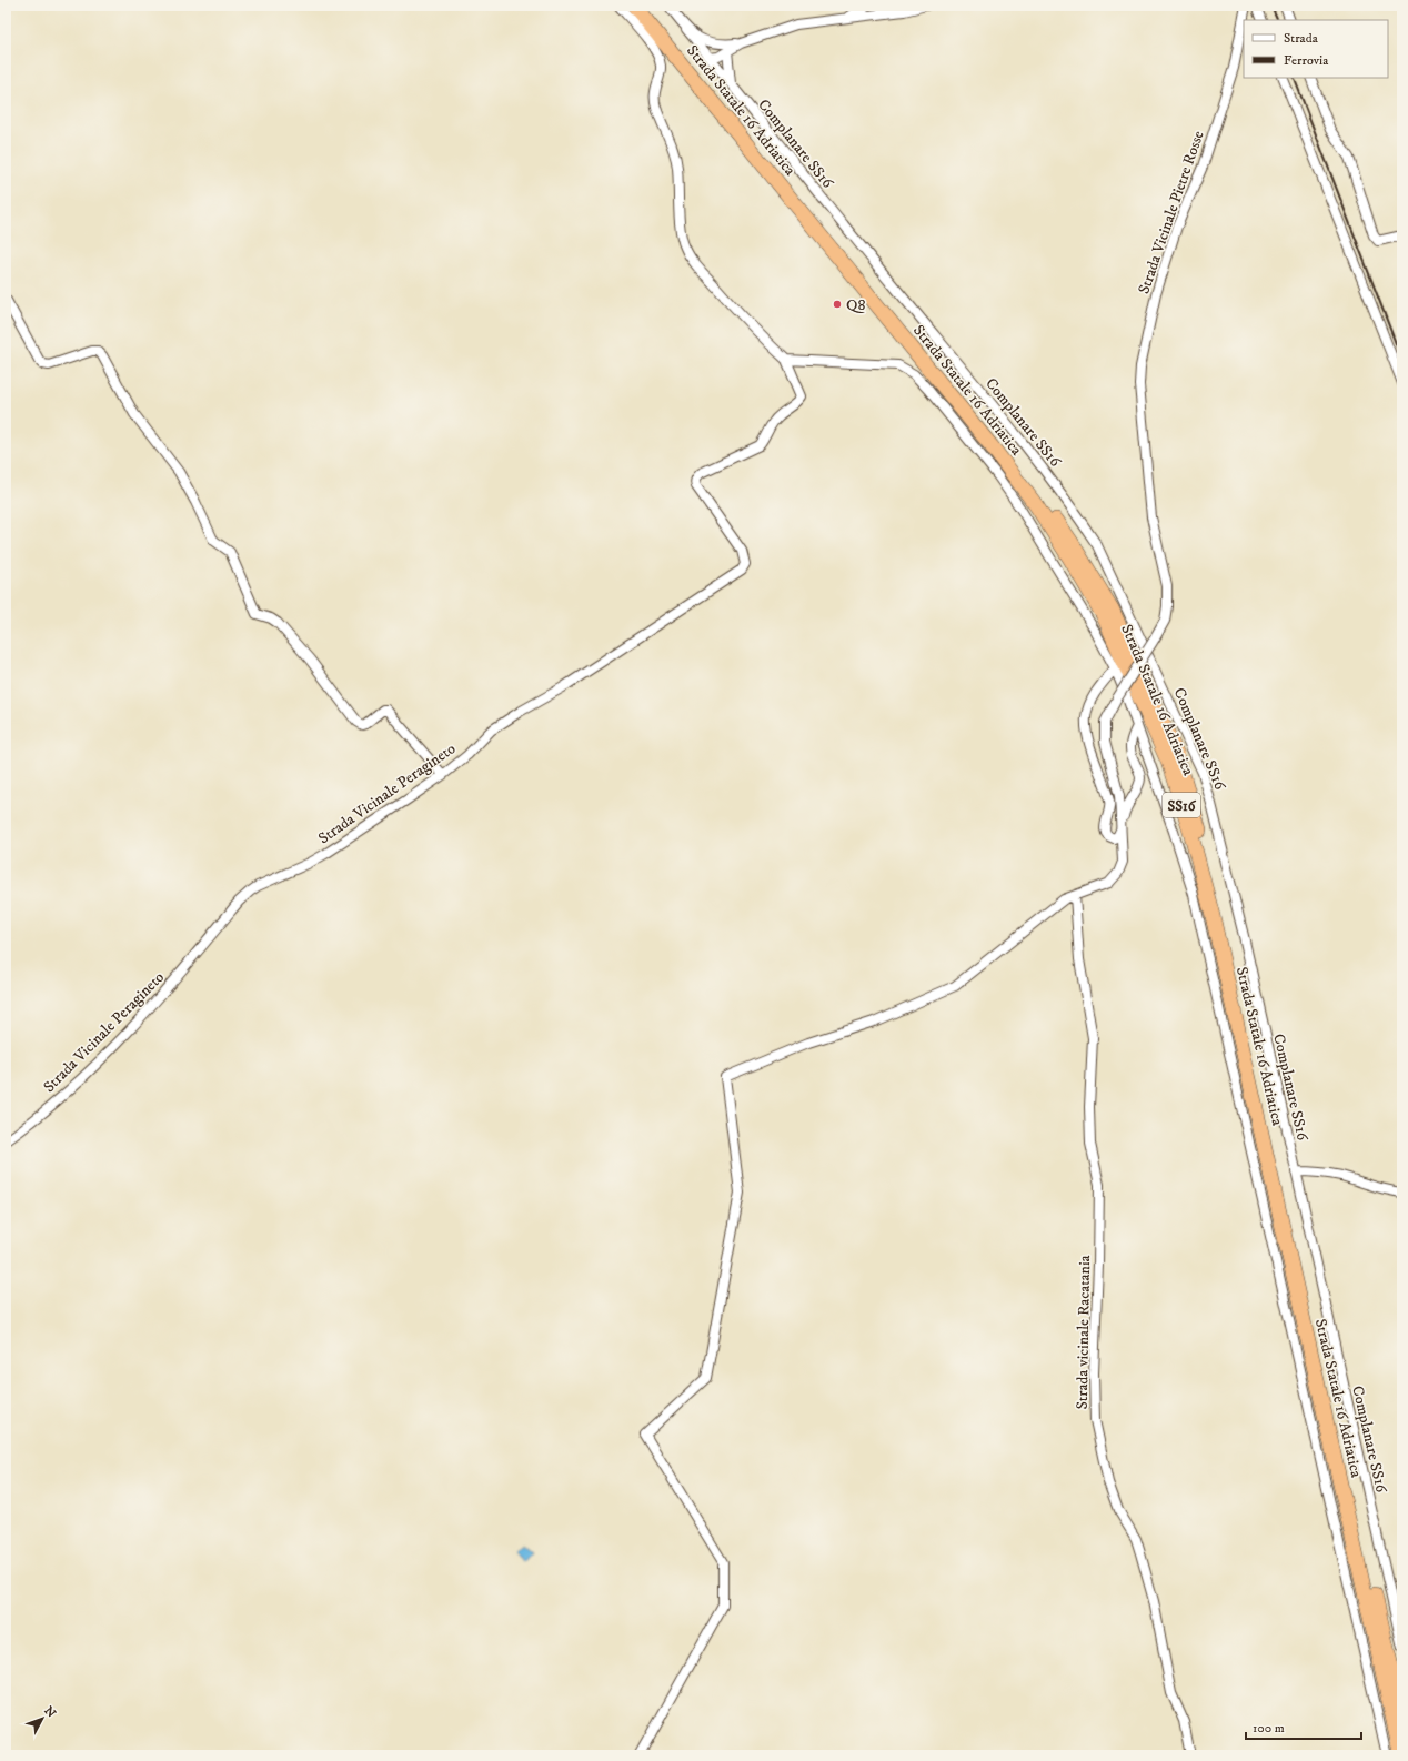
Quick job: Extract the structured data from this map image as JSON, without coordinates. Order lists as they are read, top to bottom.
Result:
{
  "streets": {
    "highway": ["Strada Statale 16 Adriatica", "SS16"],
    "street": [
      "Complanare SS16",
      "Strada Vicinale Pietre Rosse",
      "Strada Vicinale Peragineto",
      "Strada vicinale Racatania"
    ]
  },
  "crossings": [
    ["Strada Vicinale Pietre Rosse", "Strada vicinale Racatania"]
  ],
  "places": ["Q8"],
  "legend": ["Strada", "Ferrovia"],
  "scale_bar": "100 m",
  "north": "top right"
}
